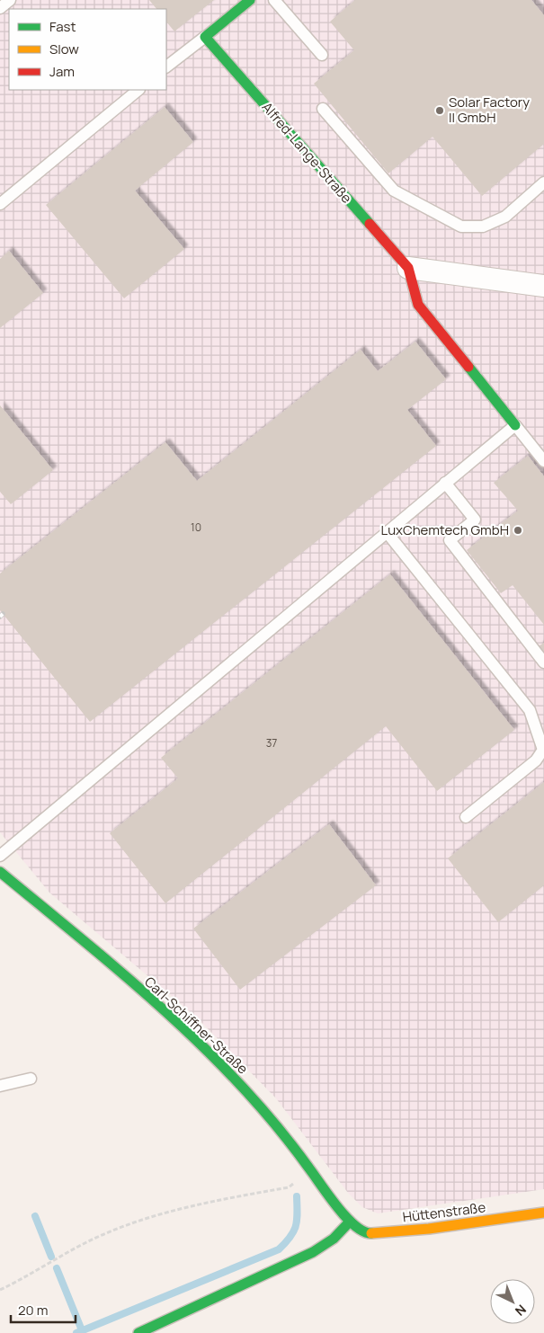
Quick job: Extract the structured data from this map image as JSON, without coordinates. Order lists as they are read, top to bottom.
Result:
{
  "streets": {
    "street": ["Alfred-Lange-Straße", "Carl-Schiffner-Straße", "Hüttenstraße"]
  },
  "crossings": [
    ["Carl-Schiffner-Straße", "Hüttenstraße"]
  ],
  "places": ["Solar Factory II GmbH", "LuxChemtech GmbH"],
  "house_numbers": ["10", "37"],
  "legend": ["Fast", "Slow", "Jam"],
  "scale_bar": "20 m",
  "north": "bottom right"
}
